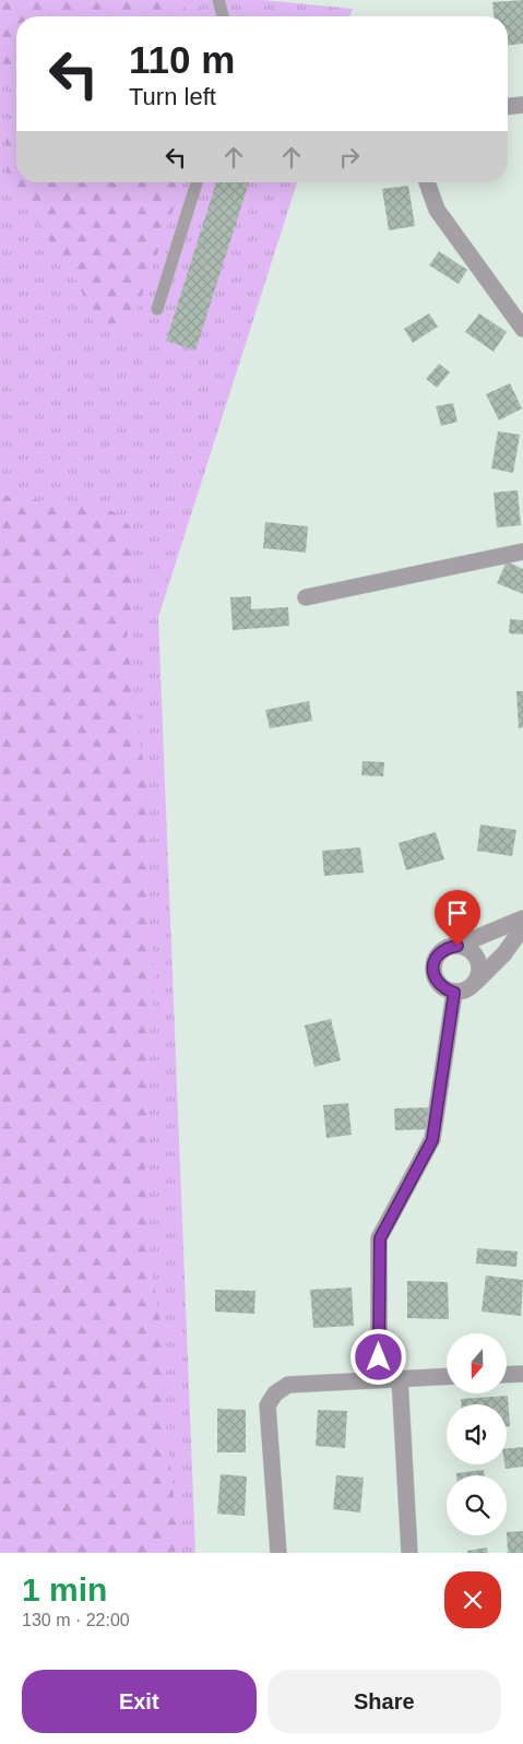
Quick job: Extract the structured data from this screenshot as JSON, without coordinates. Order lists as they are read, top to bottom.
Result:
{
  "north": "bottom",
  "page": {
    "turn": ["110 m", "Turn left"],
    "heading": ["1 min", "130 m · 22:00"],
    "buttons": ["Exit", "Share"]
  }
}
